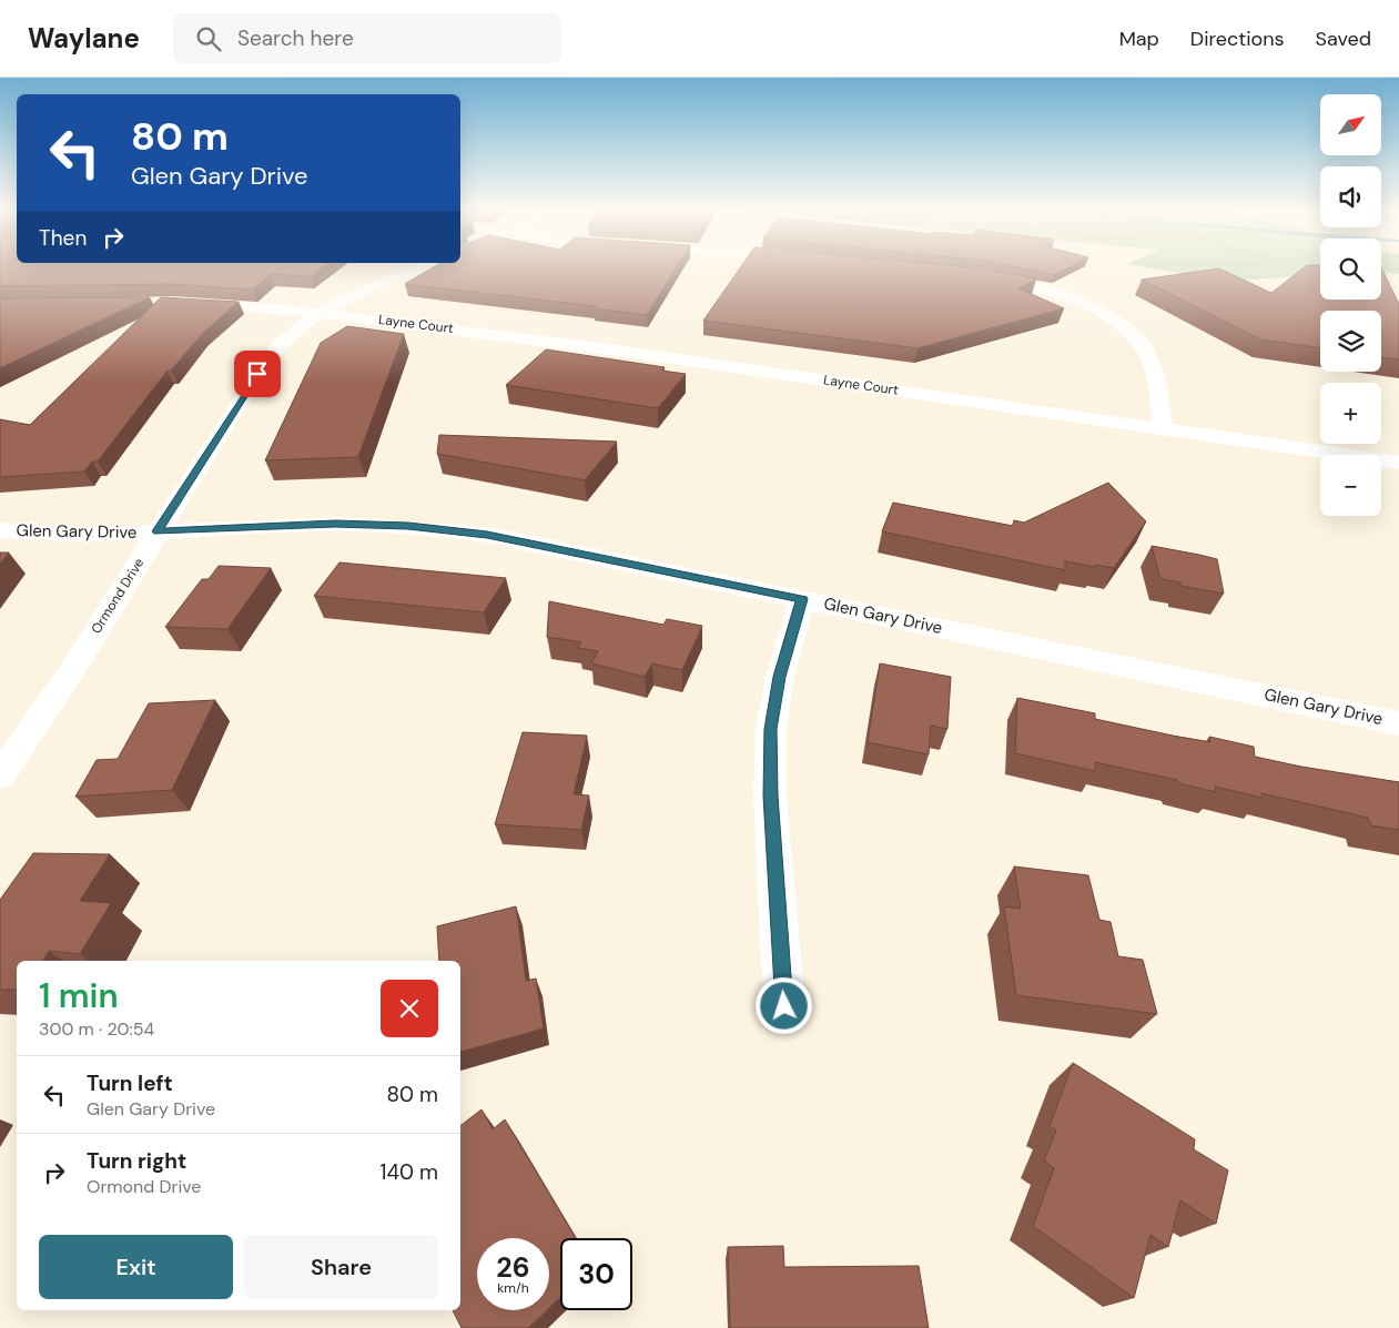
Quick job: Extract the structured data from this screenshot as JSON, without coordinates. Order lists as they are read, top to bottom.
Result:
{
  "streets": {
    "street": ["Layne Court", "Glen Gary Drive", "Ormond Drive"]
  },
  "crossings": [
    ["Layne Court", "Ormond Drive"],
    ["Glen Gary Drive", "Ormond Drive"]
  ],
  "north": "top right",
  "page": {
    "header": "Waylane",
    "search": "Search here",
    "nav": ["Map", "Directions", "Saved"],
    "map_buttons": ["+", "−"],
    "turn": ["80 m", "Glen Gary Drive"],
    "then": "Then",
    "heading": ["1 min", "300 m · 20:54"],
    "list": [
      {
        "name": "Turn left",
        "note": "Glen Gary Drive",
        "value": "80 m"
      },
      {
        "name": "Turn right",
        "note": "Ormond Drive",
        "value": "140 m"
      }
    ],
    "buttons": ["Exit", "Share"],
    "speed": "26 km/h",
    "limit": "30"
  }
}
